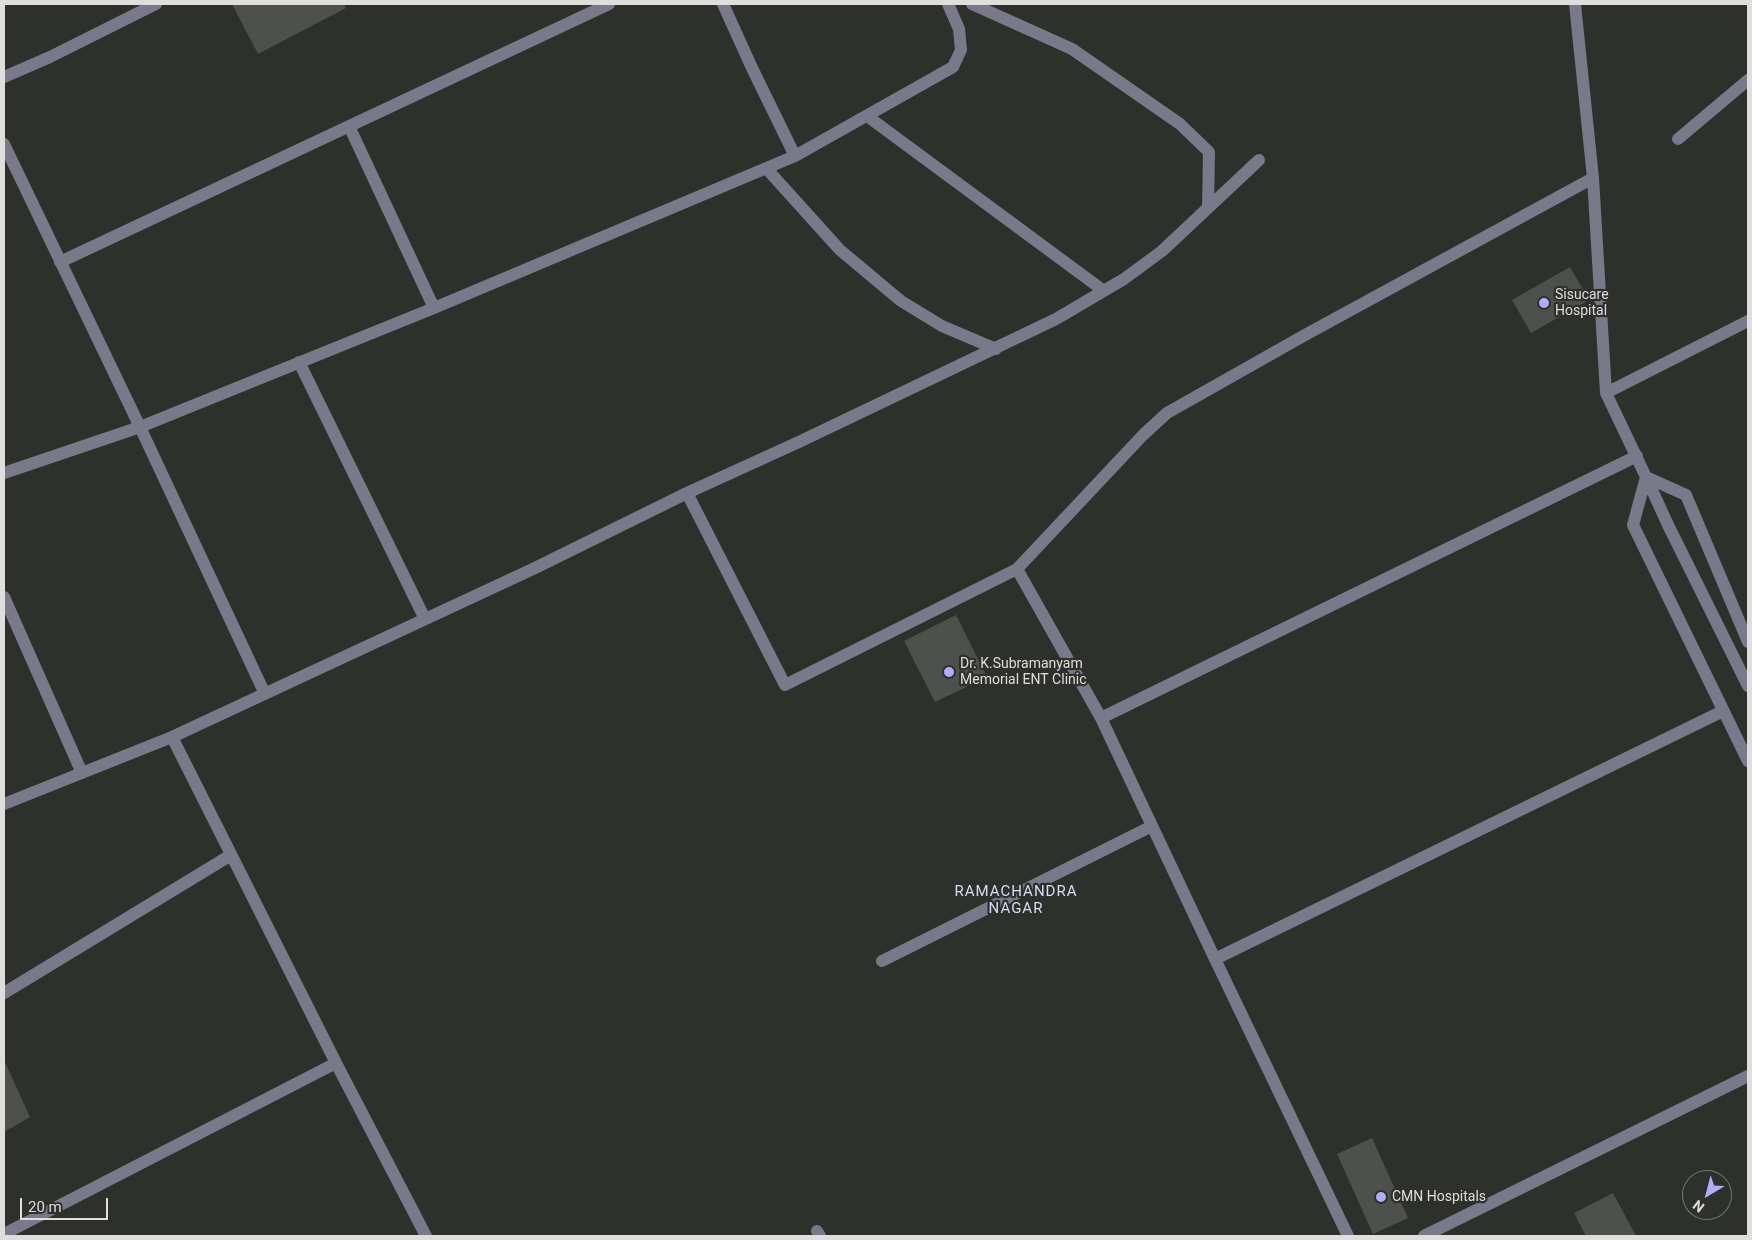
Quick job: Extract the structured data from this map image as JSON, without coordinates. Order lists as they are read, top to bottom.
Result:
{
  "districts": ["RAMACHANDRA NAGAR"],
  "places": ["Sisucare Hospital", "Dr. K.Subramanyam Memorial ENT Clinic", "CMN Hospitals"],
  "scale_bar": "20 m",
  "north": "bottom left"
}
